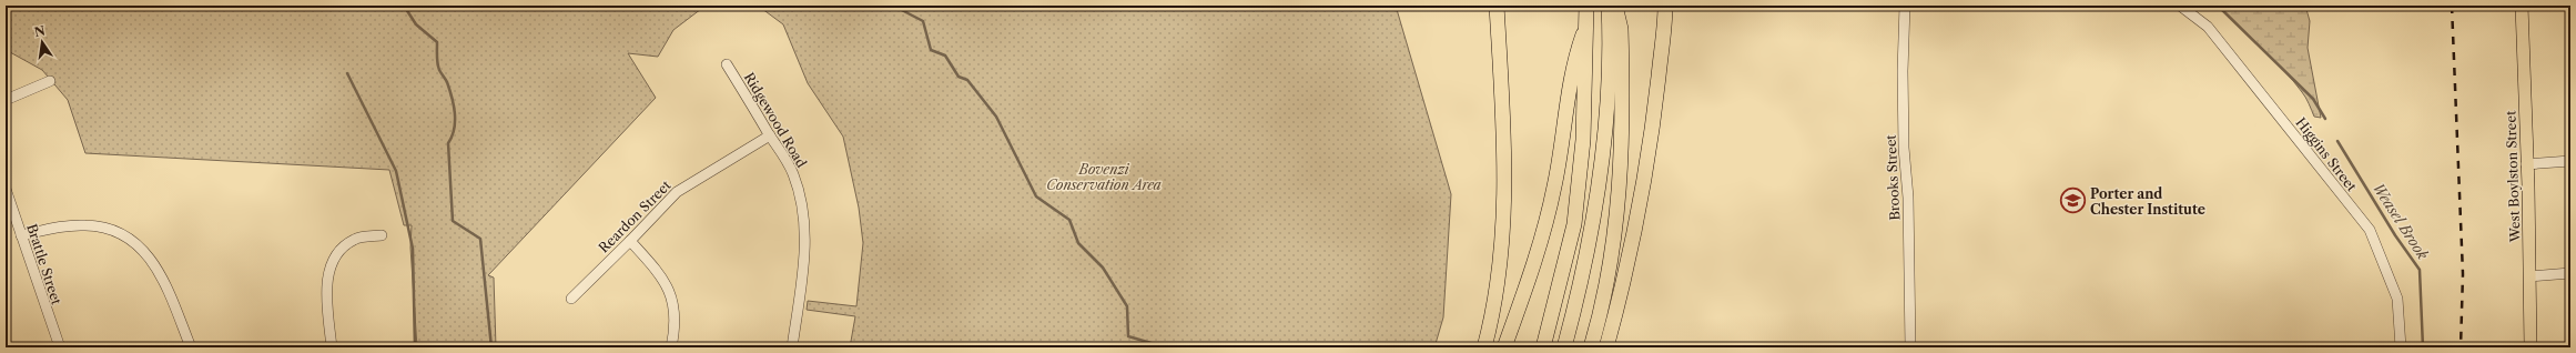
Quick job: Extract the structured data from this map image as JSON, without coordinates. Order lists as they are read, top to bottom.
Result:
{
  "streets": {
    "main road": ["West Boylston Street"],
    "street": [
      "Ridgewood Road",
      "Higgins Street",
      "Brooks Street",
      "Reardon Street",
      "Brattle Street"
    ]
  },
  "crossings": [
    ["Ridgewood Road", "Reardon Street"]
  ],
  "water": ["Weasel Brook"],
  "parks": ["Bovenzi Conservation Area"],
  "places": {
    "school or university": ["Porter and Chester Institute"]
  },
  "north": "top"
}
